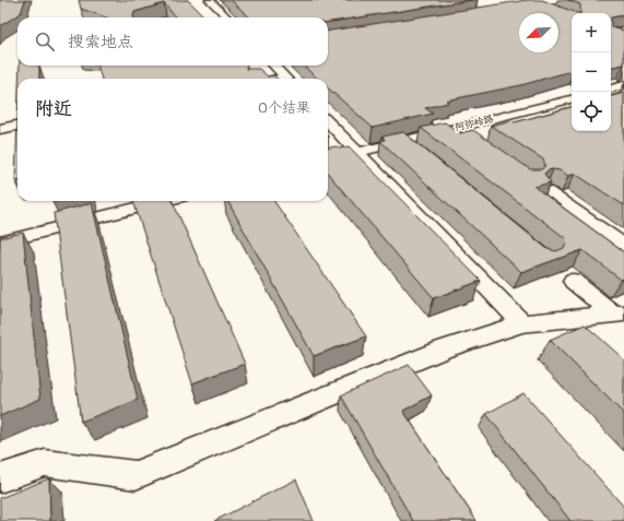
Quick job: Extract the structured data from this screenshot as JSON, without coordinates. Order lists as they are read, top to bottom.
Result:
{
  "streets": {
    "street": ["阿弥岭路"]
  },
  "north": "bottom left",
  "page": {
    "map_buttons": ["+", "−"],
    "search": "搜索地点",
    "heading": ["附近", "0个结果"]
  }
}
